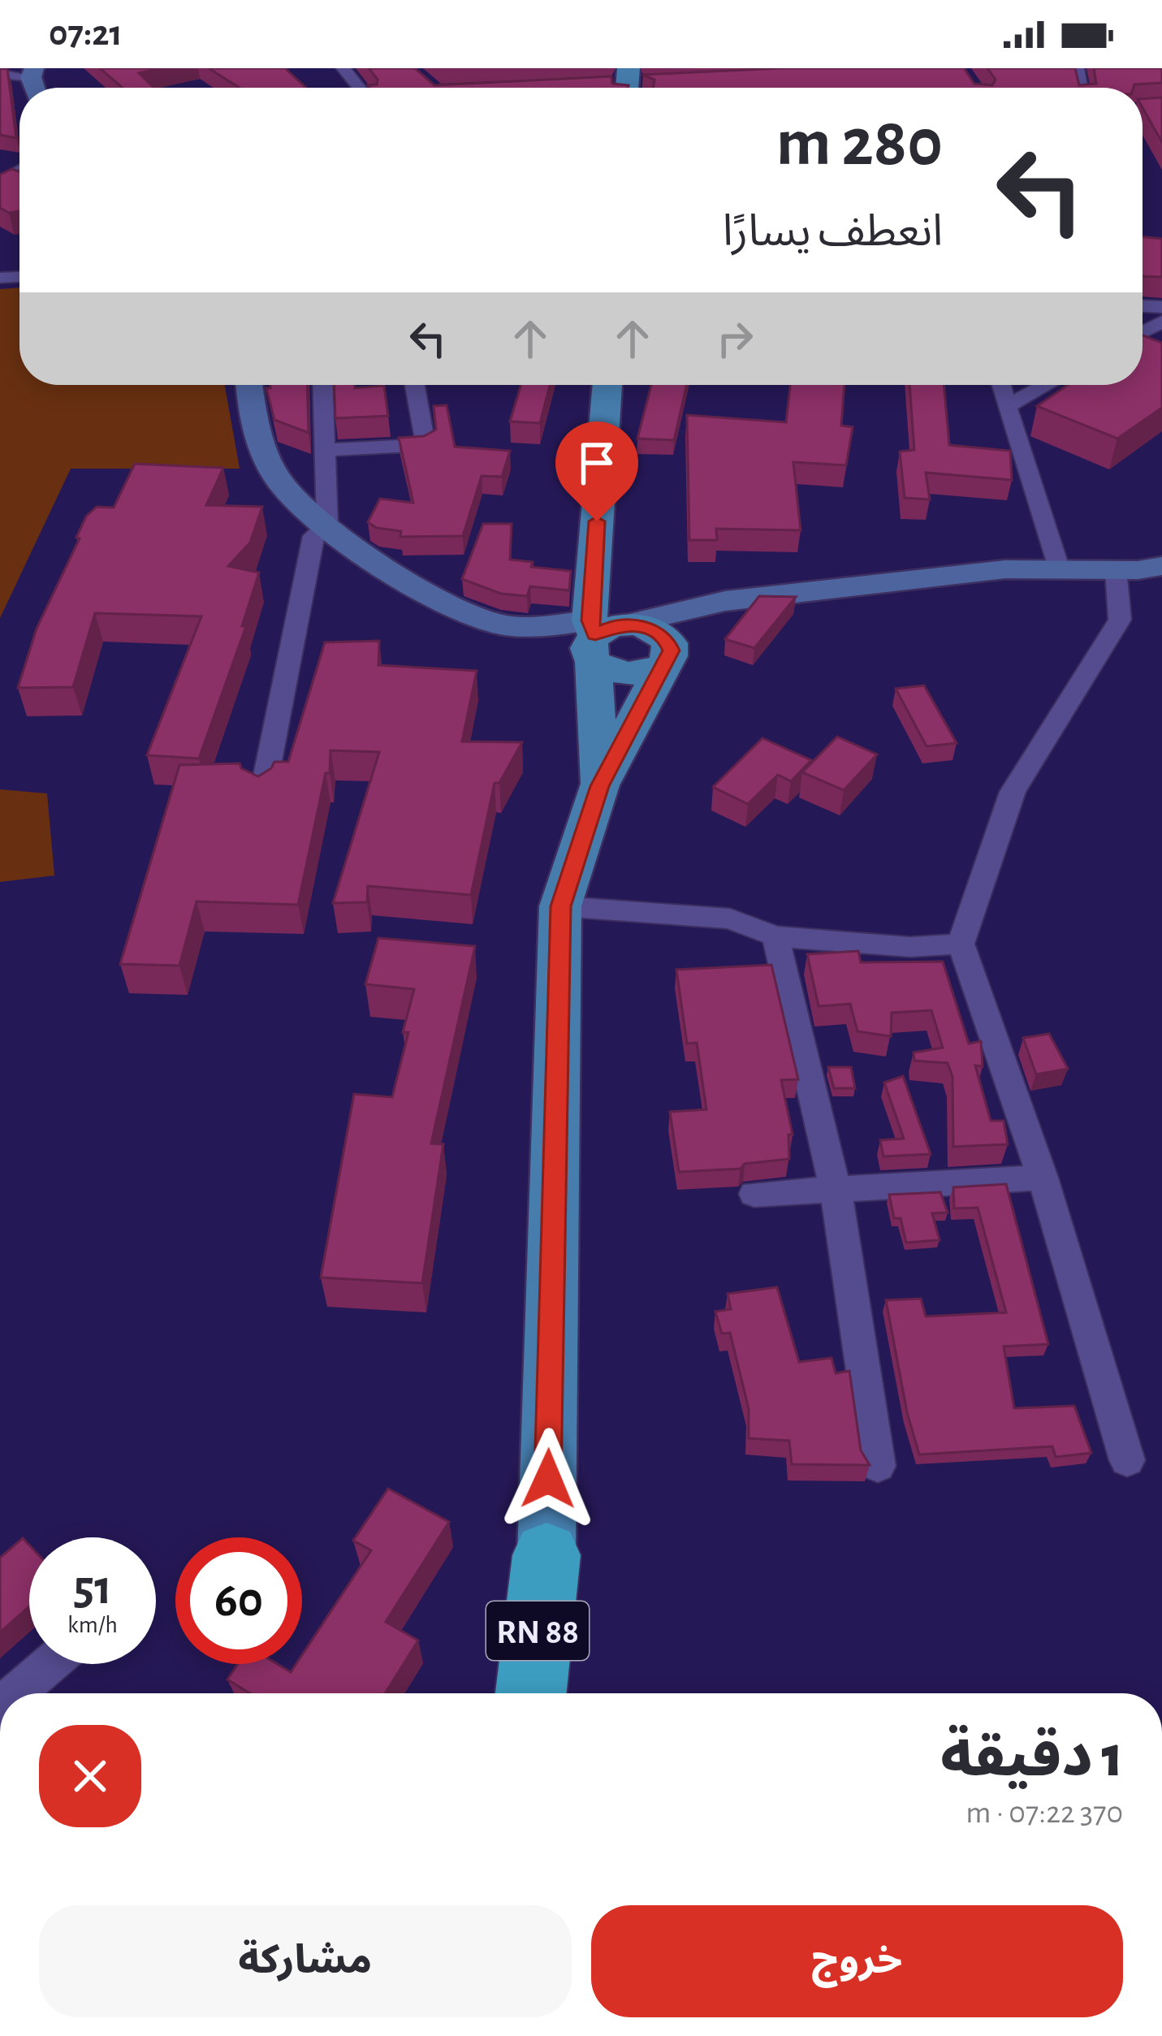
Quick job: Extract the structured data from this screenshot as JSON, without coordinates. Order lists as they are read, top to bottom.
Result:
{
  "streets": {
    "highway": ["RN 88"]
  },
  "page": {
    "status": "07:21",
    "turn": ["280 m", "انعطف يسارًا"],
    "speed": "51 km/h",
    "limit": "60",
    "heading": ["1 دقيقة", "370 m · 07:22"],
    "buttons": ["خروج", "مشاركة"]
  }
}
